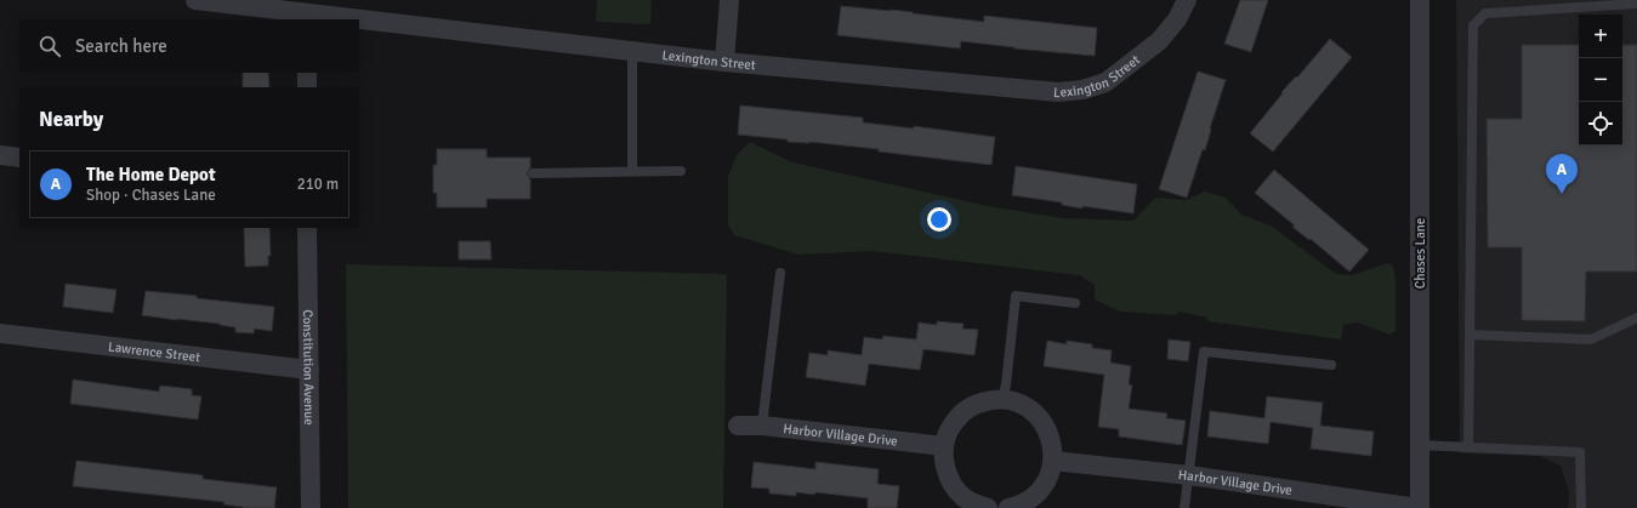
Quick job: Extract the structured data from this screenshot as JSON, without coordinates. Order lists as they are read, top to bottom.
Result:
{
  "streets": {
    "street": [
      "Lexington Street",
      "Chases Lane",
      "Lawrence Street",
      "Constitution Avenue",
      "Harbor Village Drive"
    ]
  },
  "crossings": [
    ["Chases Lane", "Harbor Village Drive"],
    ["Lawrence Street", "Constitution Avenue"]
  ],
  "page": {
    "map_buttons": ["+", "−"],
    "search": "Search here",
    "heading": "Nearby",
    "list": [
      {
        "mark": "A",
        "name": "The Home Depot",
        "note": "Shop · Chases Lane",
        "value": "210 m"
      }
    ],
    "pins": "A"
  }
}
